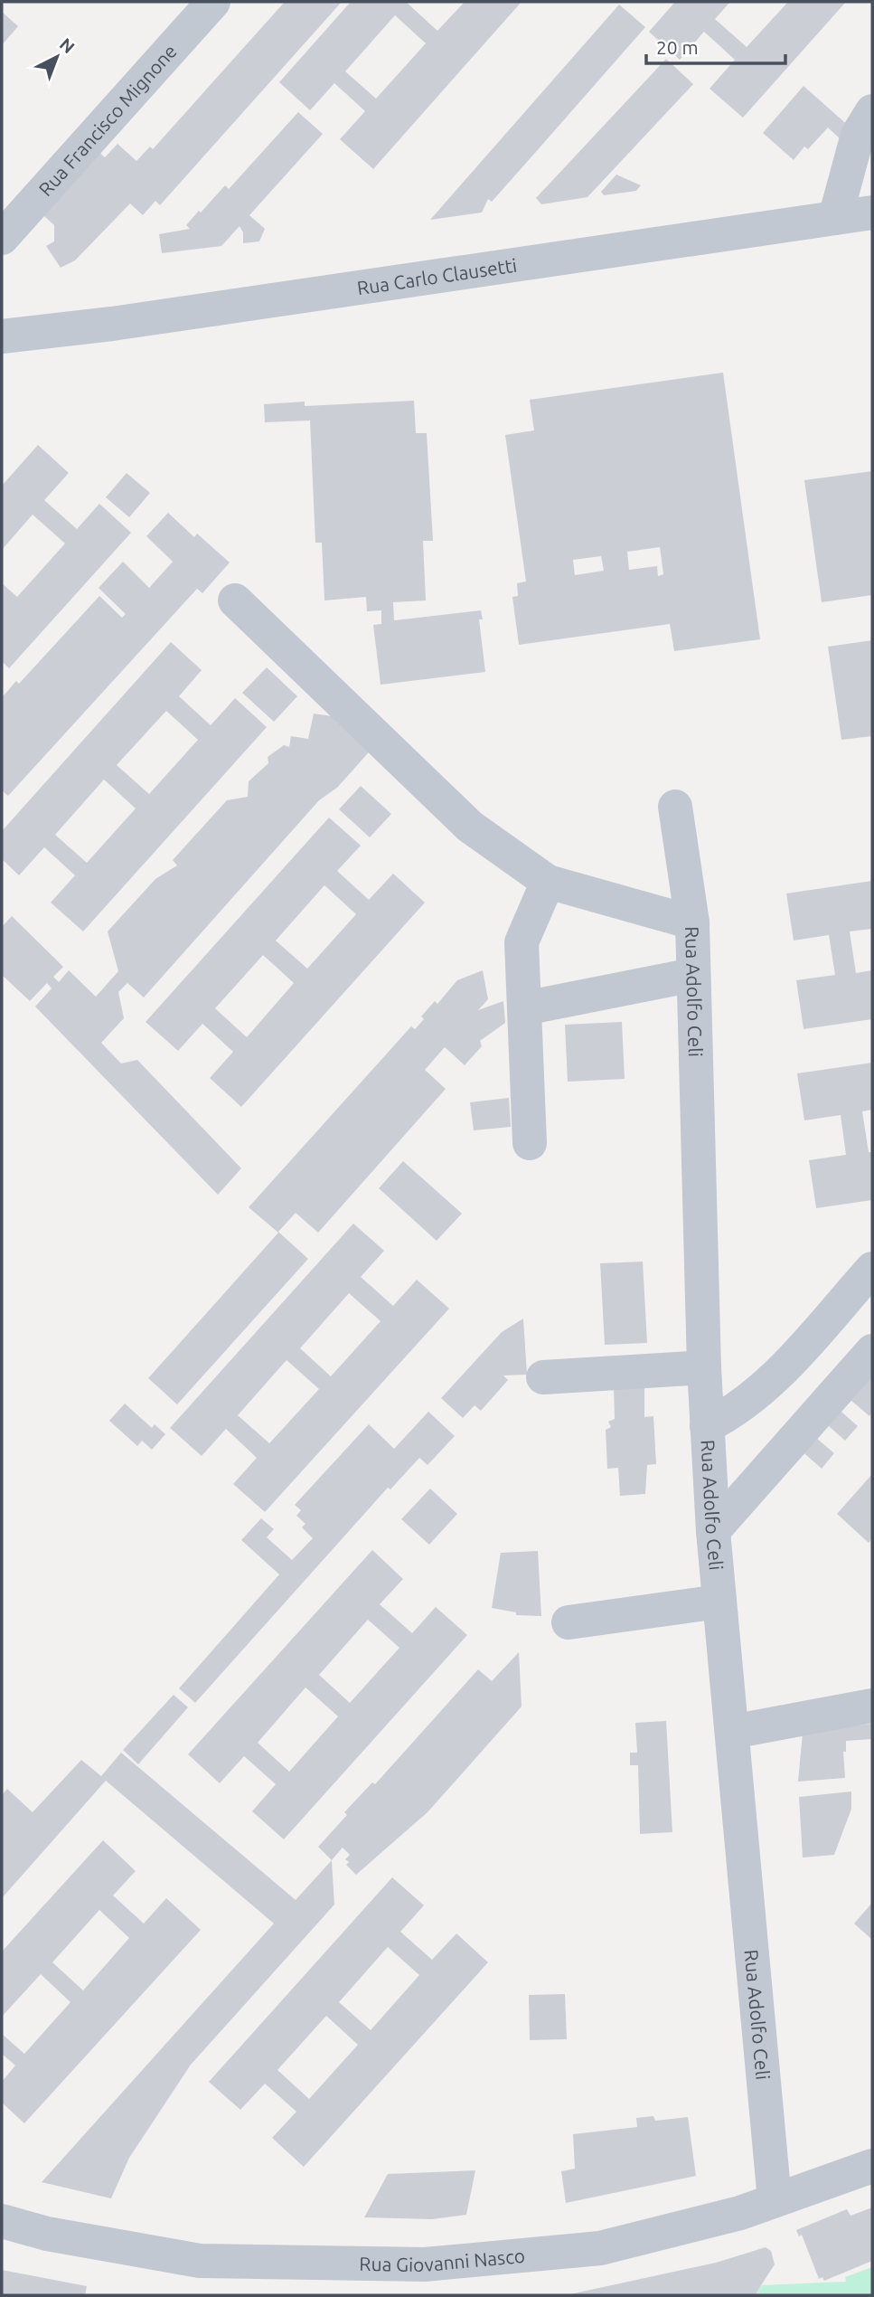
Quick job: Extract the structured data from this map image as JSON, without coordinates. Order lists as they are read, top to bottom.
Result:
{
  "streets": {
    "street": [
      "Rua Francisco Mignone",
      "Rua Carlo Clausetti",
      "Rua Adolfo Celi",
      "Rua Giovanni Nasco"
    ]
  },
  "crossings": [
    ["Rua Adolfo Celi", "Rua Giovanni Nasco"]
  ],
  "scale_bar": "20 m",
  "north": "top right"
}
